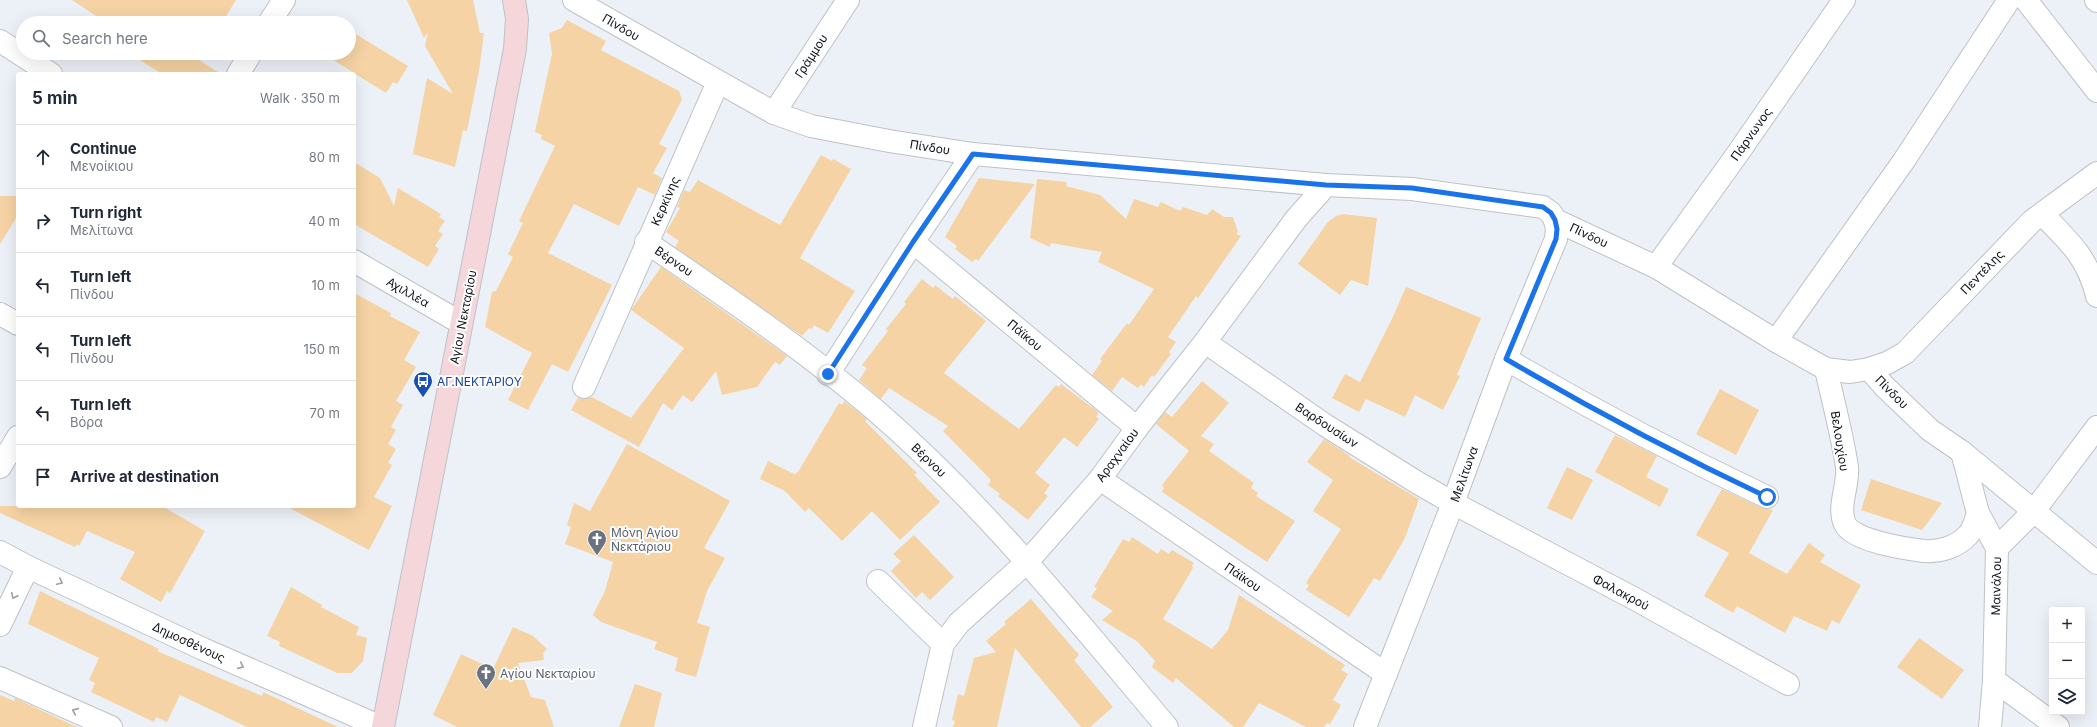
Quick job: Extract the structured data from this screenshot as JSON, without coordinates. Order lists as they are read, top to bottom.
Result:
{
  "streets": {
    "street": [
      "Πίνδου",
      "Γράμμου",
      "Πάρνωνος",
      "Κερκίνης",
      "Βέρνου",
      "Πεντέλης",
      "Αχιλλέα",
      "Αγίου Νεκταρίου",
      "Πάϊκου",
      "Βαρδουσίων",
      "Βελουχίου",
      "Αραχναίου",
      "Μελίτωνα",
      "Μαινάλου",
      "Φαλακρού",
      "Δημοσθένους"
    ]
  },
  "crossings": [
    ["Πίνδου", "Γράμμου"],
    ["Πίνδου", "Πάρνωνος"],
    ["Πίνδου", "Κερκίνης"],
    ["Πίνδου", "Πεντέλης"],
    ["Πίνδου", "Βελουχίου"],
    ["Πίνδου", "Αραχναίου"],
    ["Πίνδου", "Μελίτωνα"],
    ["Πίνδου", "Μαινάλου"],
    ["Κερκίνης", "Βέρνου"],
    ["Βέρνου", "Αραχναίου"],
    ["Αχιλλέα", "Αγίου Νεκταρίου"],
    ["Αγίου Νεκταρίου", "Δημοσθένους"],
    ["Πάϊκου", "Αραχναίου"],
    ["Πάϊκου", "Μελίτωνα"],
    ["Βαρδουσίων", "Αραχναίου"],
    ["Βαρδουσίων", "Μελίτωνα"],
    ["Βαρδουσίων", "Φαλακρού"],
    ["Βελουχίου", "Μαινάλου"],
    ["Μελίτωνα", "Φαλακρού"]
  ],
  "places": {
    "bus stop": ["ΑΓ.ΝΕΚΤΑΡΙΟΥ"],
    "church": ["Μόνη Αγίου Νεκτάριου", "Αγίου Νεκταρίου"]
  },
  "page": {
    "search": "Search here",
    "heading": ["5 min", "Walk · 350 m"],
    "list": [
      ["Continue", "Μενοίκιου", "80 m"],
      ["Turn right", "Μελίτωνα", "40 m"],
      ["Turn left", "Πίνδου", "10 m"],
      ["Turn left", "Πίνδου", "150 m"],
      ["Turn left", "Βόρα", "70 m"],
      "Arrive at destination"
    ],
    "map_buttons": ["+", "−"]
  }
}
